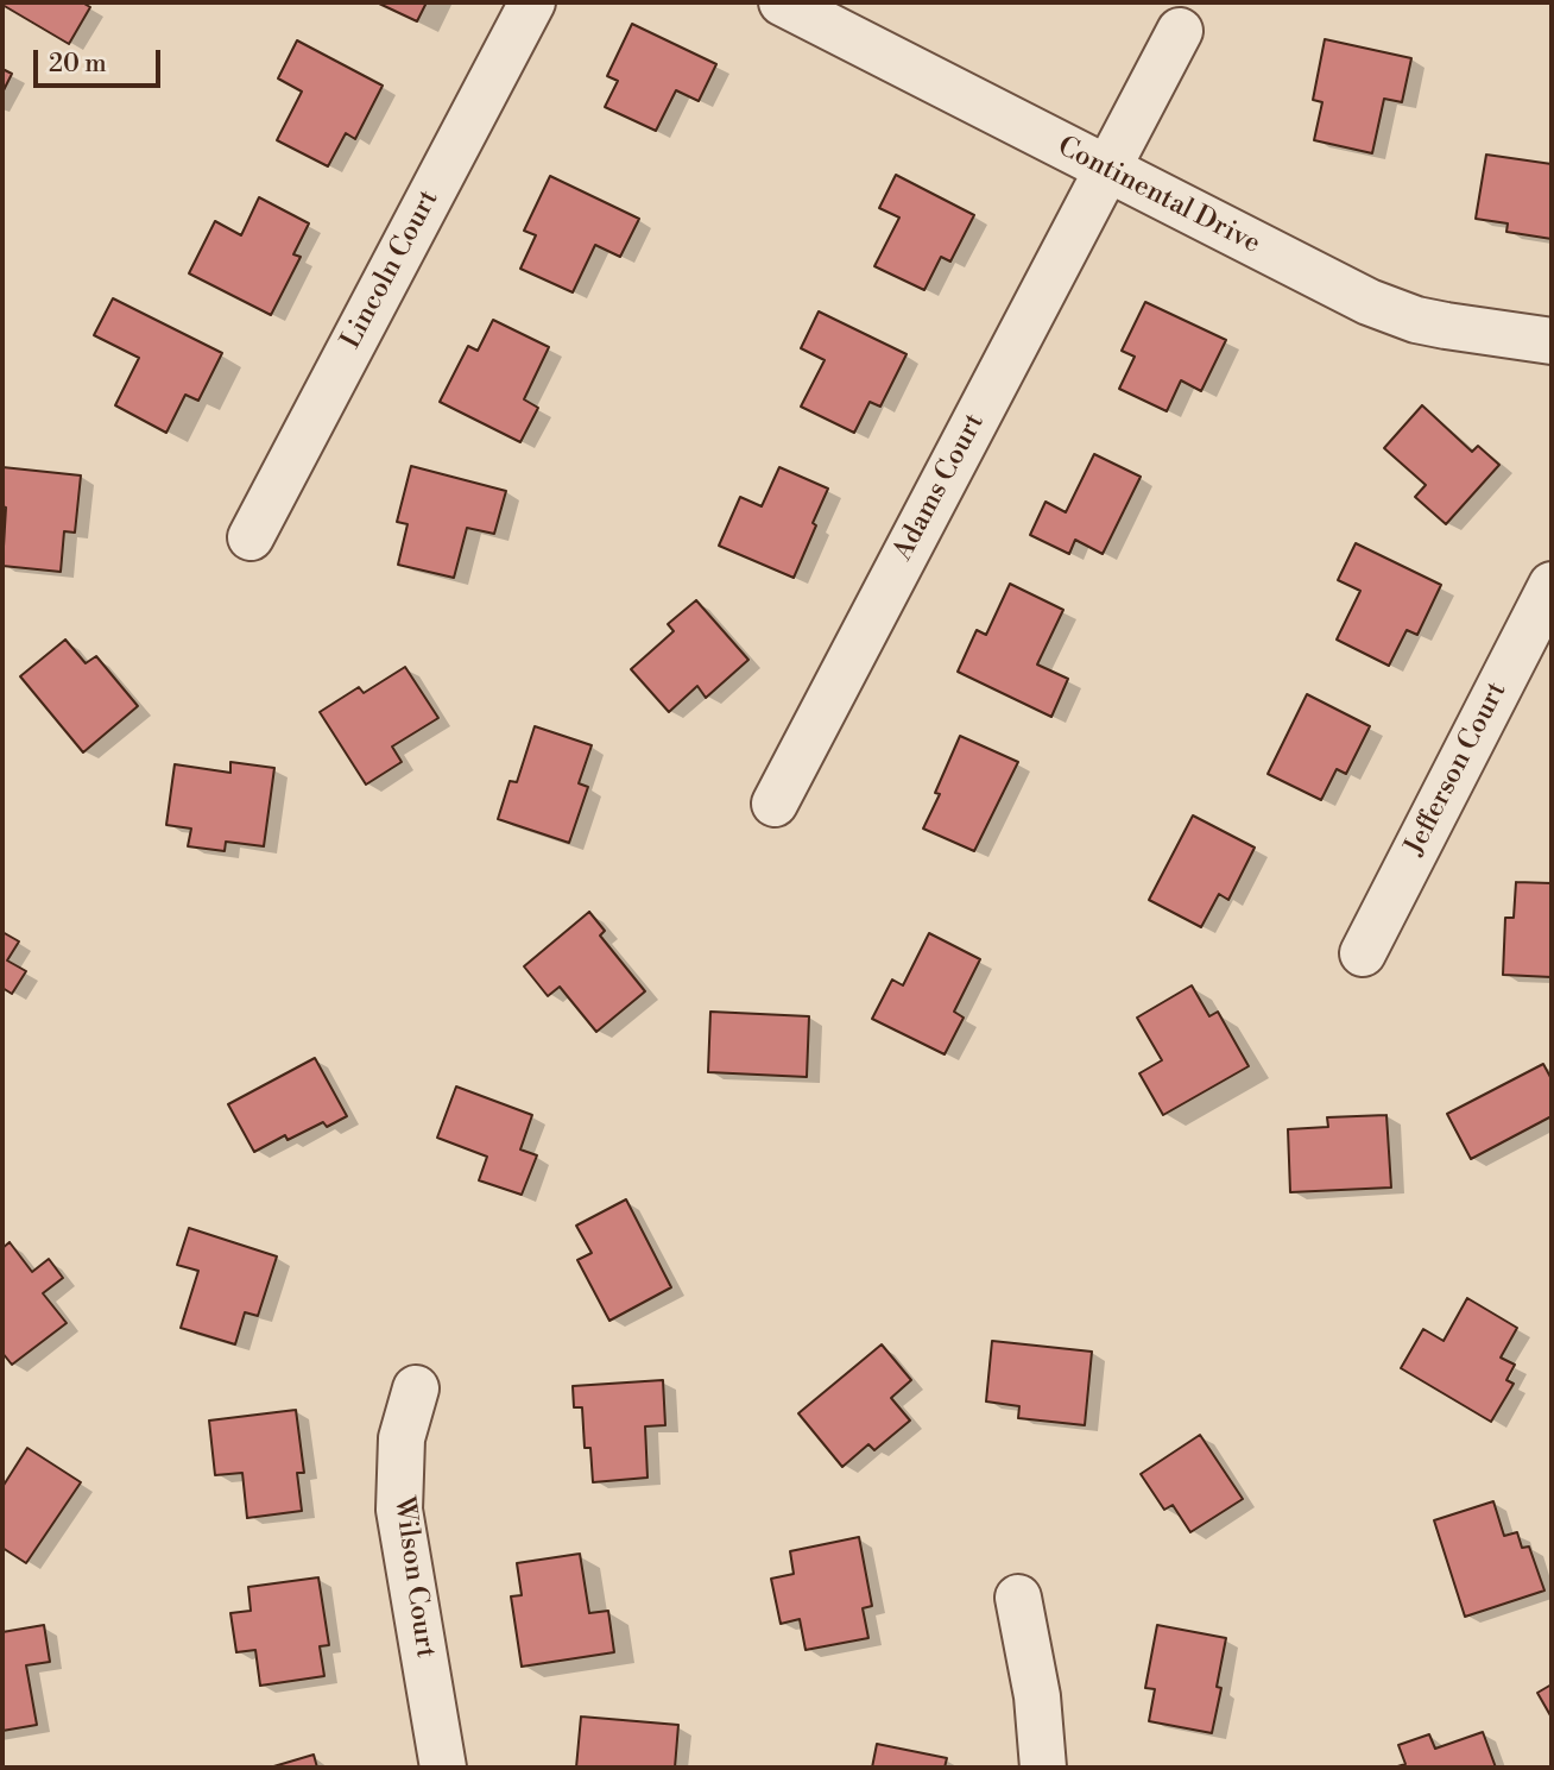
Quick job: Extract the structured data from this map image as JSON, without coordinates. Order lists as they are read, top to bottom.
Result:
{
  "streets": {
    "street": [
      "Continental Drive",
      "Lincoln Court",
      "Adams Court",
      "Jefferson Court",
      "Wilson Court"
    ]
  },
  "crossings": [
    ["Continental Drive", "Adams Court"]
  ],
  "scale_bar": "20 m"
}
